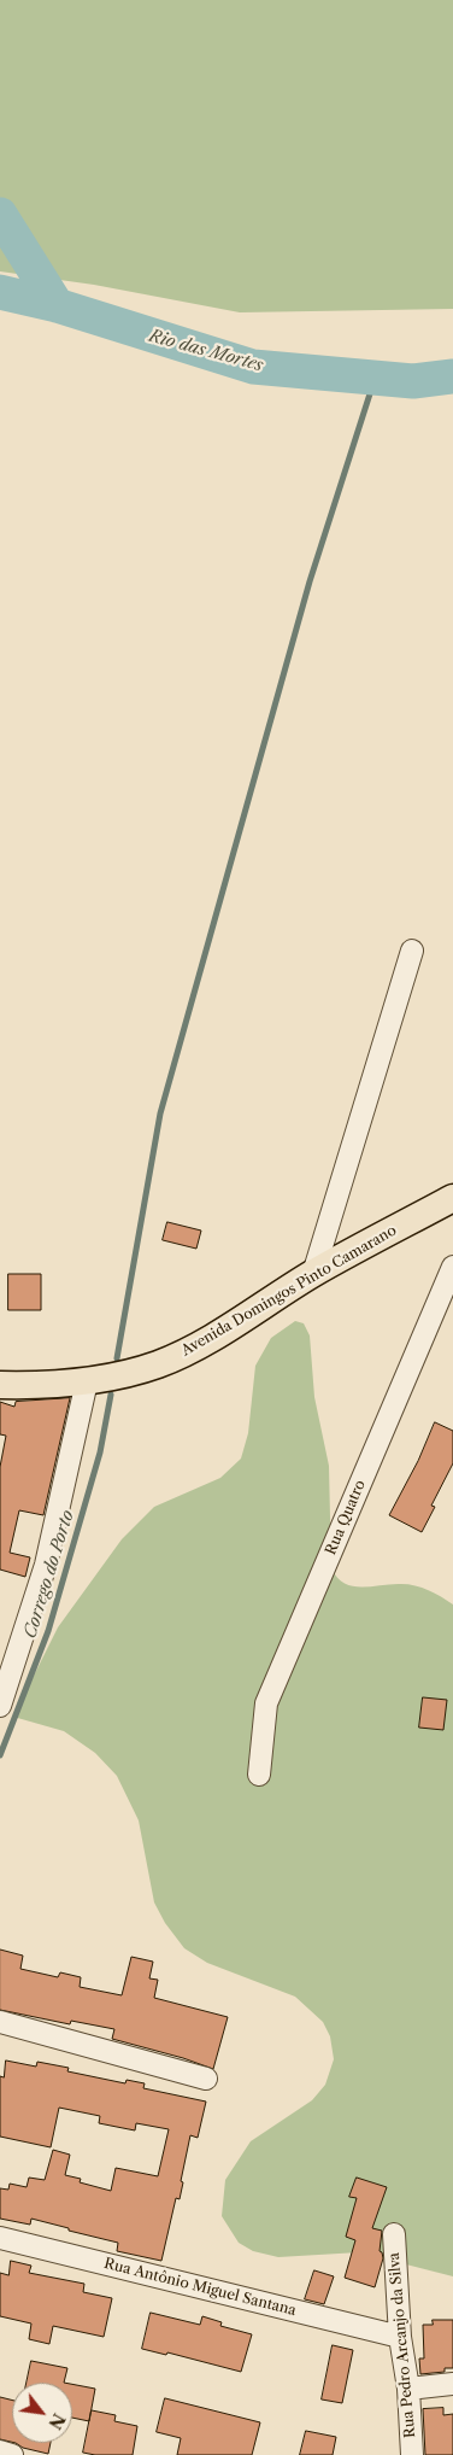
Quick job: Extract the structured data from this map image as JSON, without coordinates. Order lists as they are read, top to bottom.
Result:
{
  "streets": {
    "main road": ["Avenida Domingos Pinto Camarano"],
    "street": ["Rua Quatro", "Rua Antônio Miguel Santana", "Rua Pedro Arcanjo da Silva"]
  },
  "crossings": [
    ["Rua Antônio Miguel Santana", "Rua Pedro Arcanjo da Silva"]
  ],
  "water": ["Rio das Mortes", "Corrego do Porto"],
  "north": "bottom right"
}
